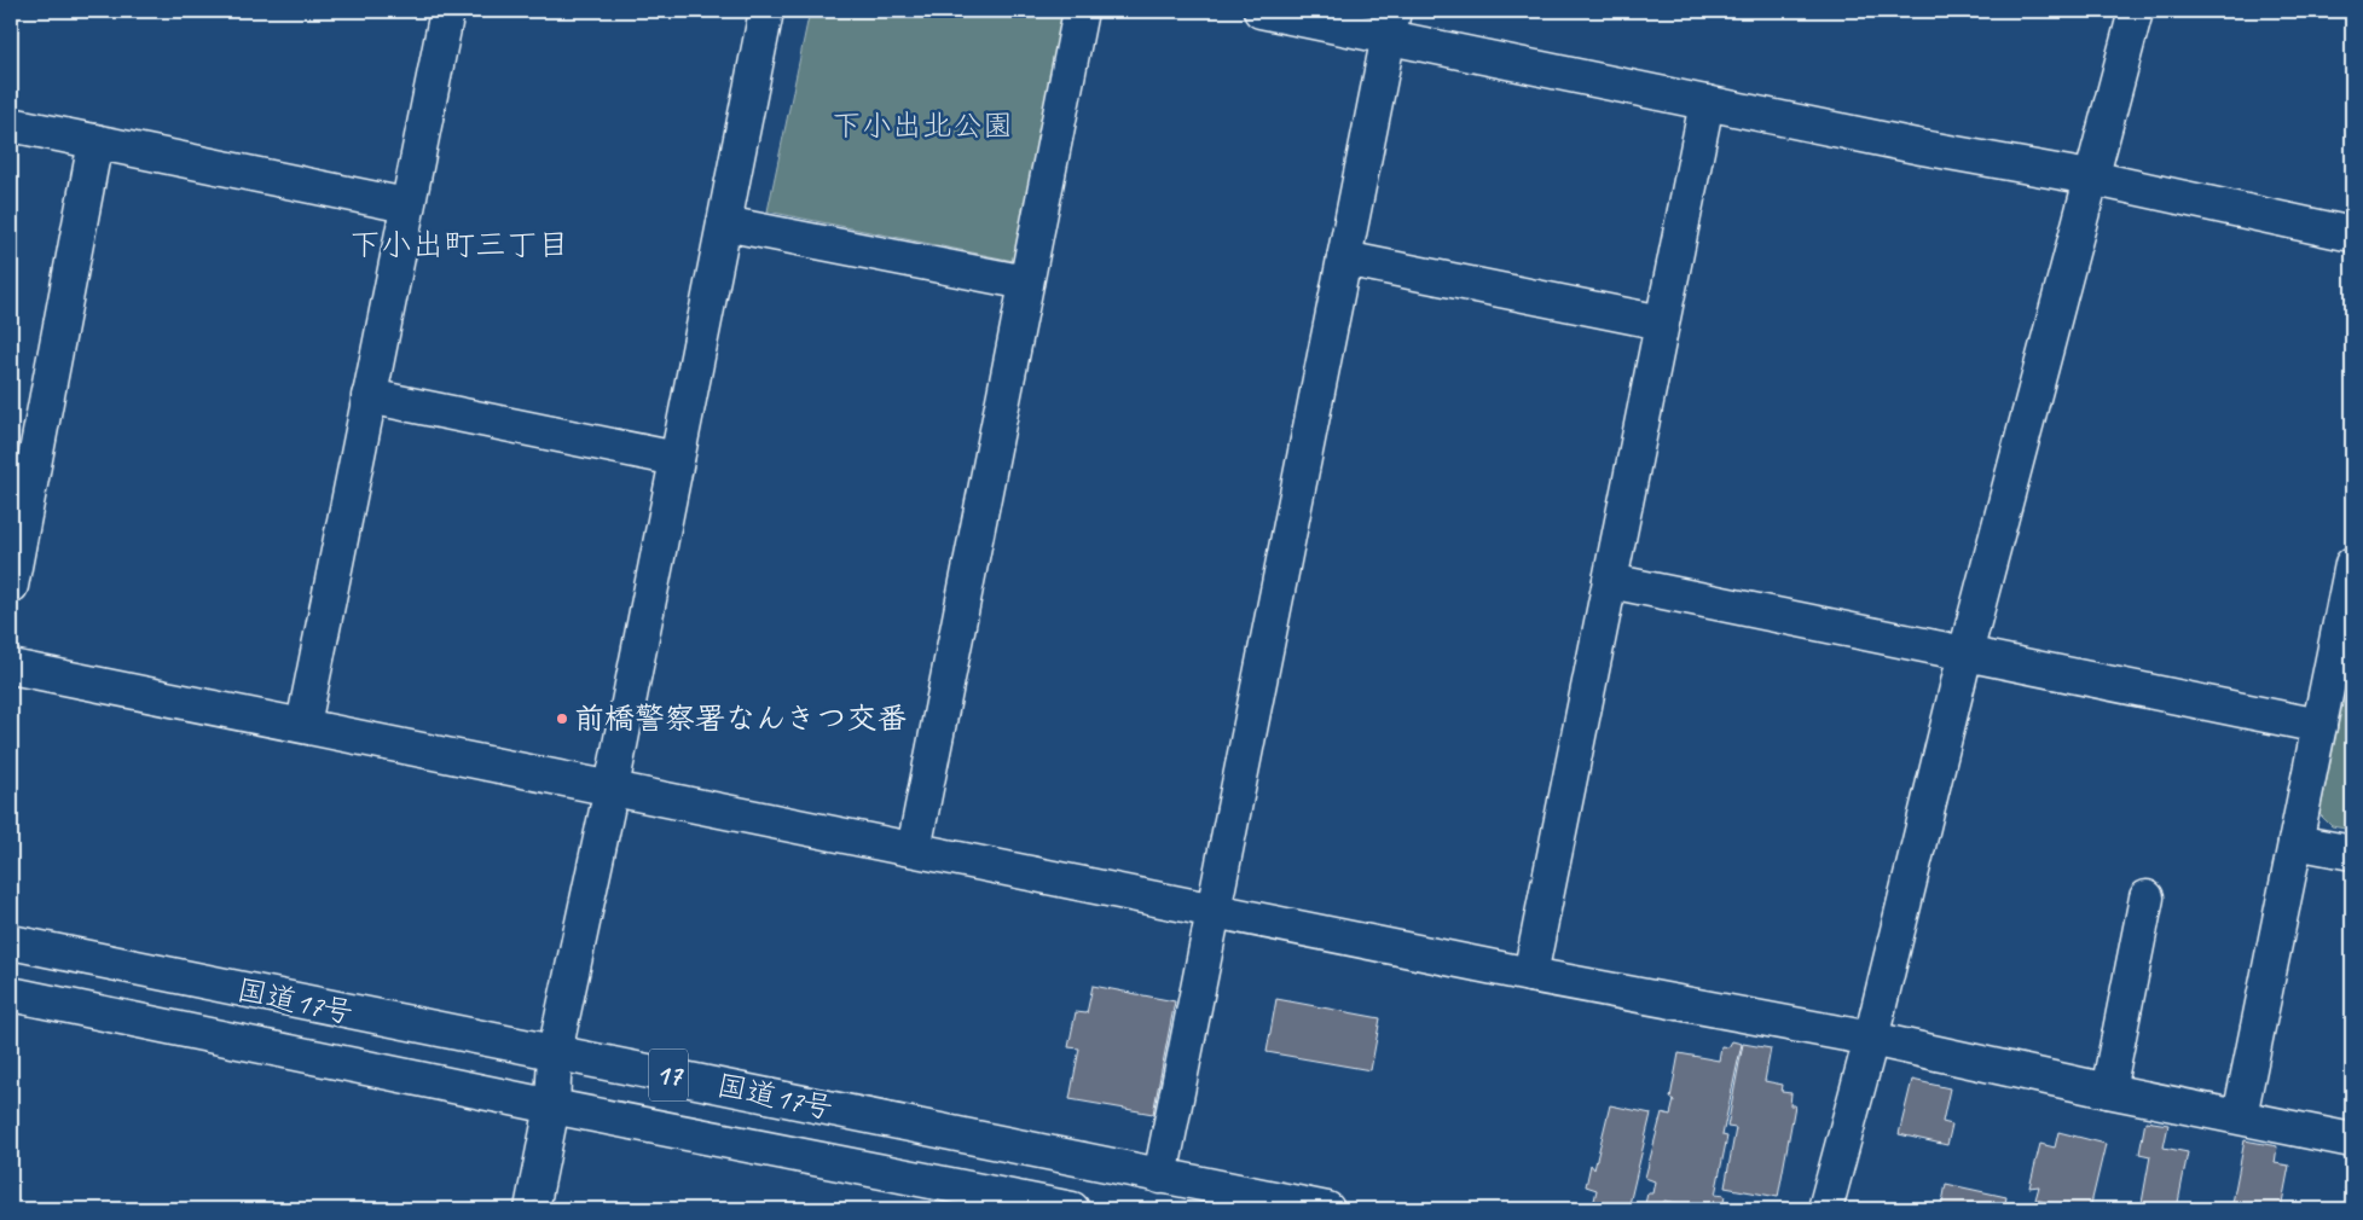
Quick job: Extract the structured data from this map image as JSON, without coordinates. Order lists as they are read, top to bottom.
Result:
{
  "streets": {
    "main road": ["国道17号", "17"]
  },
  "districts": ["下小出町三丁目"],
  "parks": ["下小出北公園"],
  "places": ["前橋警察署なんきつ交番"]
}
